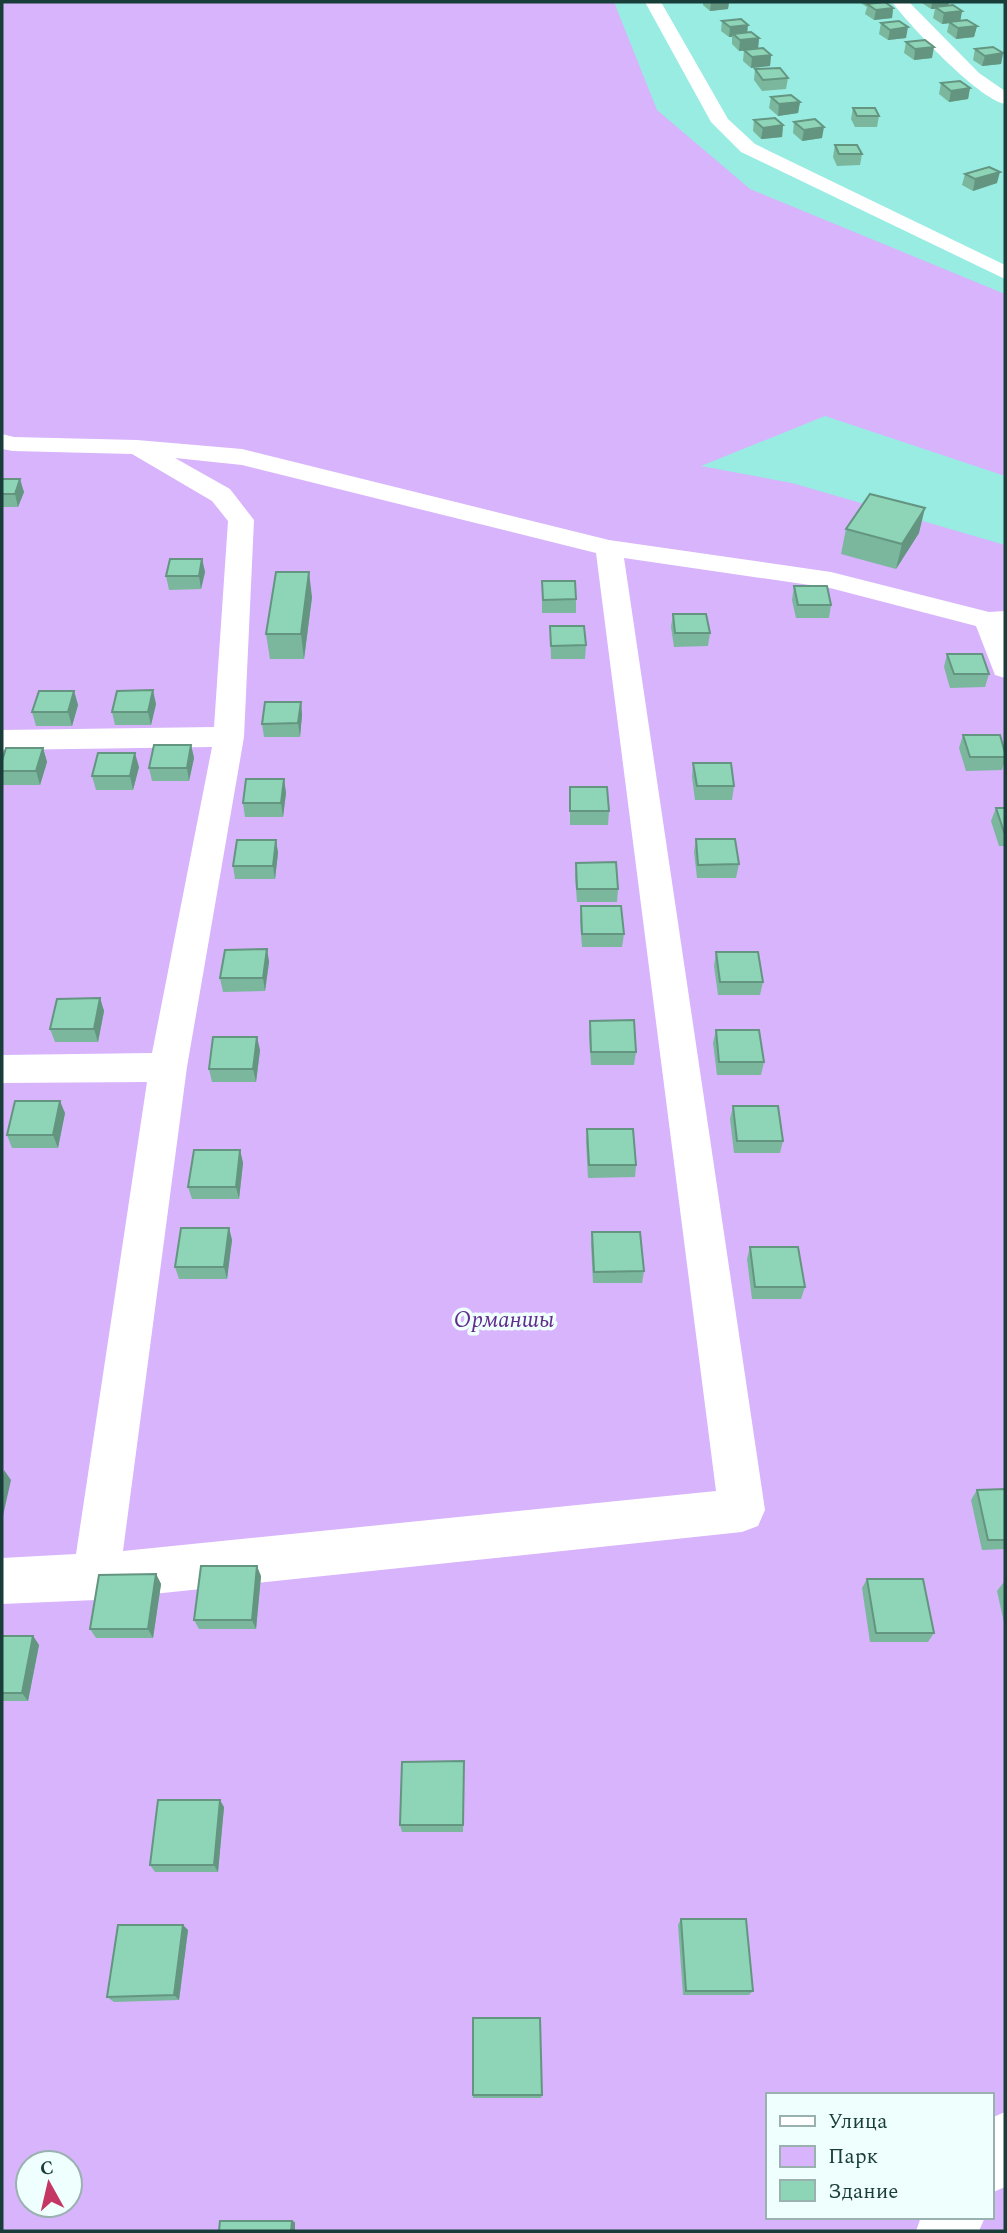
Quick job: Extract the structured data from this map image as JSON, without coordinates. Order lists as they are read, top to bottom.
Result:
{
  "parks": ["Орманшы"],
  "legend": ["Улица", "Парк", "Здание"],
  "north": "top"
}
